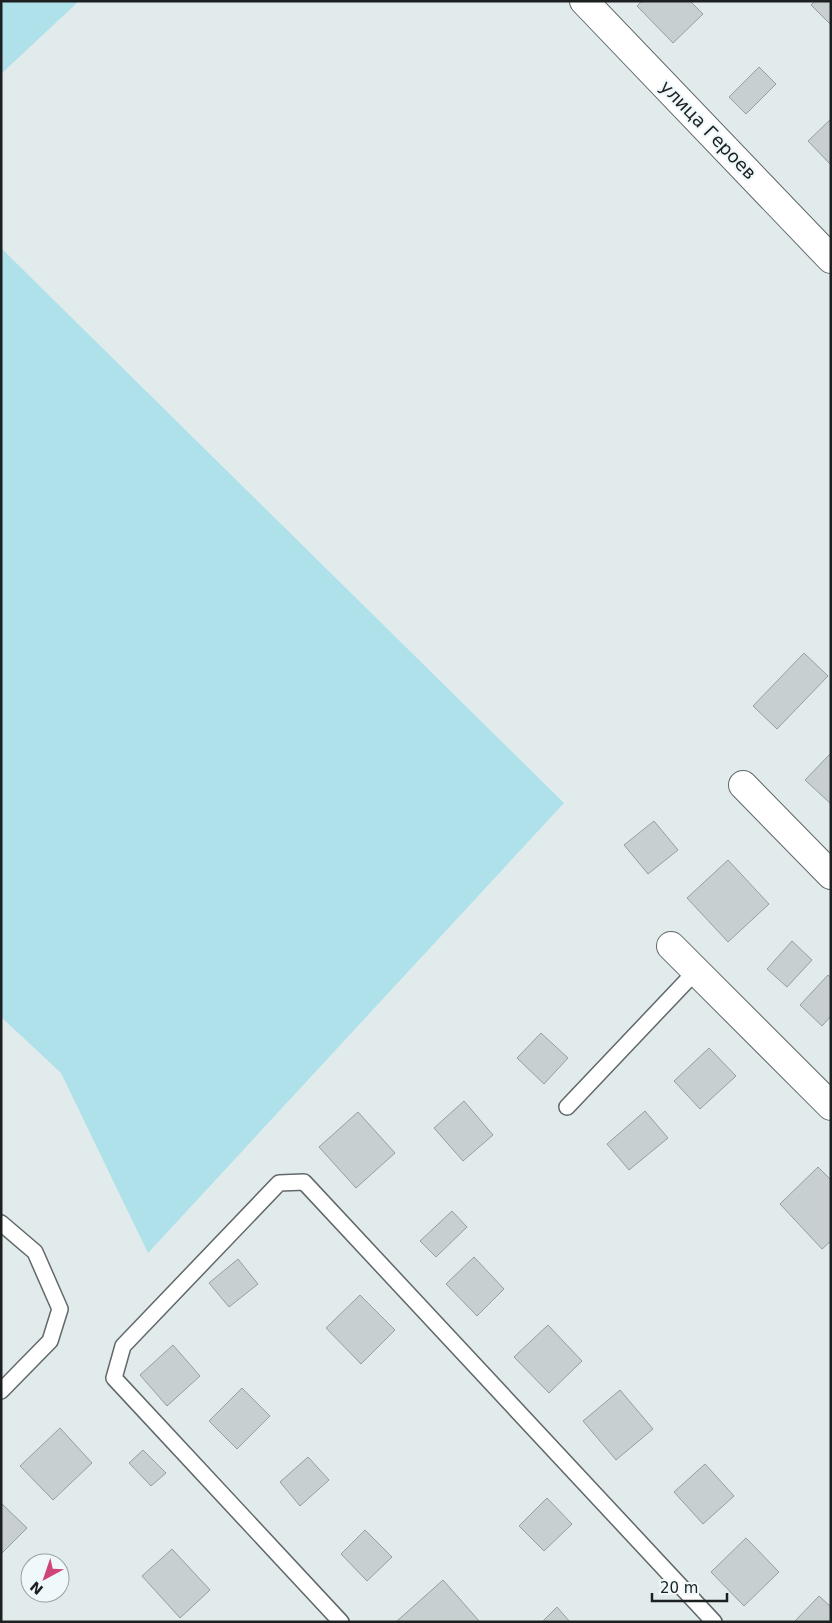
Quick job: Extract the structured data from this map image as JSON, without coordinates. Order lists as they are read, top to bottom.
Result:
{
  "streets": {
    "street": ["улица Героев"]
  },
  "scale_bar": "20 m",
  "north": "bottom left"
}
